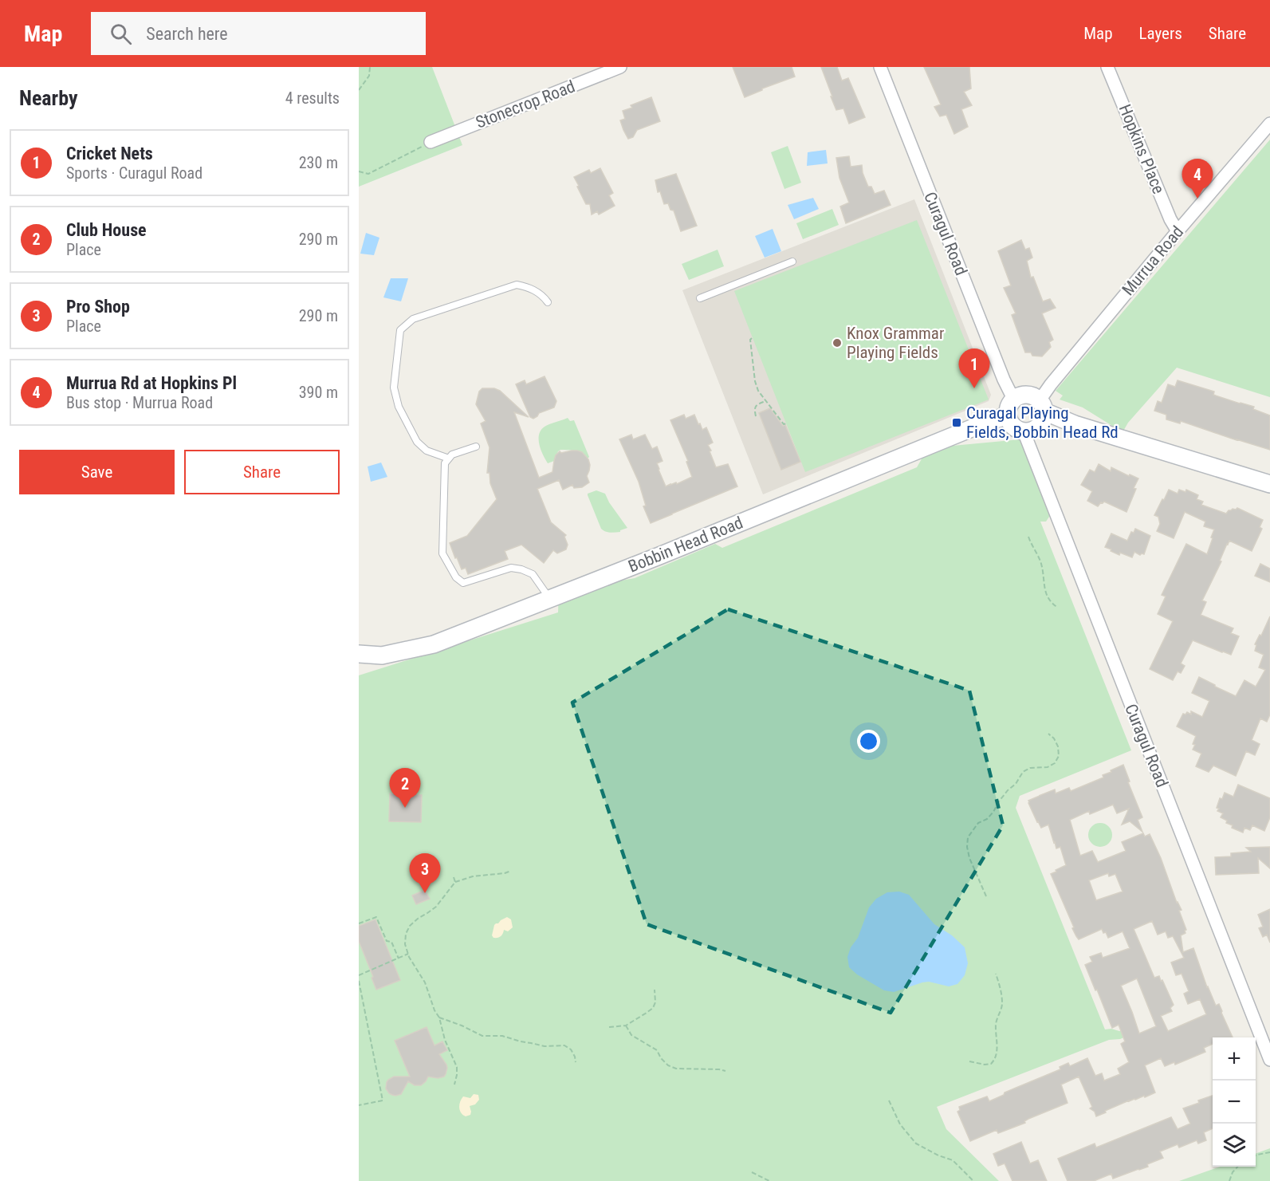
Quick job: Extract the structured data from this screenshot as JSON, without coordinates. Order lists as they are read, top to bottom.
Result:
{
  "streets": {
    "main road": ["Bobbin Head Road"],
    "street": [
      "Stonecrop Road",
      "Hopkins Place",
      "Curagul Road",
      "Murrua Road"
    ]
  },
  "crossings": [
    ["Hopkins Place", "Murrua Road"],
    ["Curagul Road", "Murrua Road"],
    ["Curagul Road", "Bobbin Head Road"],
    ["Murrua Road", "Bobbin Head Road"]
  ],
  "places": {
    "other": ["Knox Grammar Playing Fields"],
    "transit": ["Curagal Playing Fields, Bobbin Head Rd"]
  },
  "page": {
    "header": "Map",
    "search": "Search here",
    "nav": ["Map", "Layers", "Share"],
    "heading": ["Nearby", "4 results"],
    "list": [
      {
        "mark": "1",
        "name": "Cricket Nets",
        "note": "Sports · Curagul Road",
        "value": "230 m"
      },
      {
        "mark": "2",
        "name": "Club House",
        "note": "Place",
        "value": "290 m"
      },
      {
        "mark": "3",
        "name": "Pro Shop",
        "note": "Place",
        "value": "290 m"
      },
      {
        "mark": "4",
        "name": "Murrua Rd at Hopkins Pl",
        "note": "Bus stop · Murrua Road",
        "value": "390 m"
      }
    ],
    "pins": [
      "4",
      "1",
      "2",
      "3"
    ],
    "buttons": ["Save", "Share"],
    "map_buttons": ["+", "−"]
  }
}
